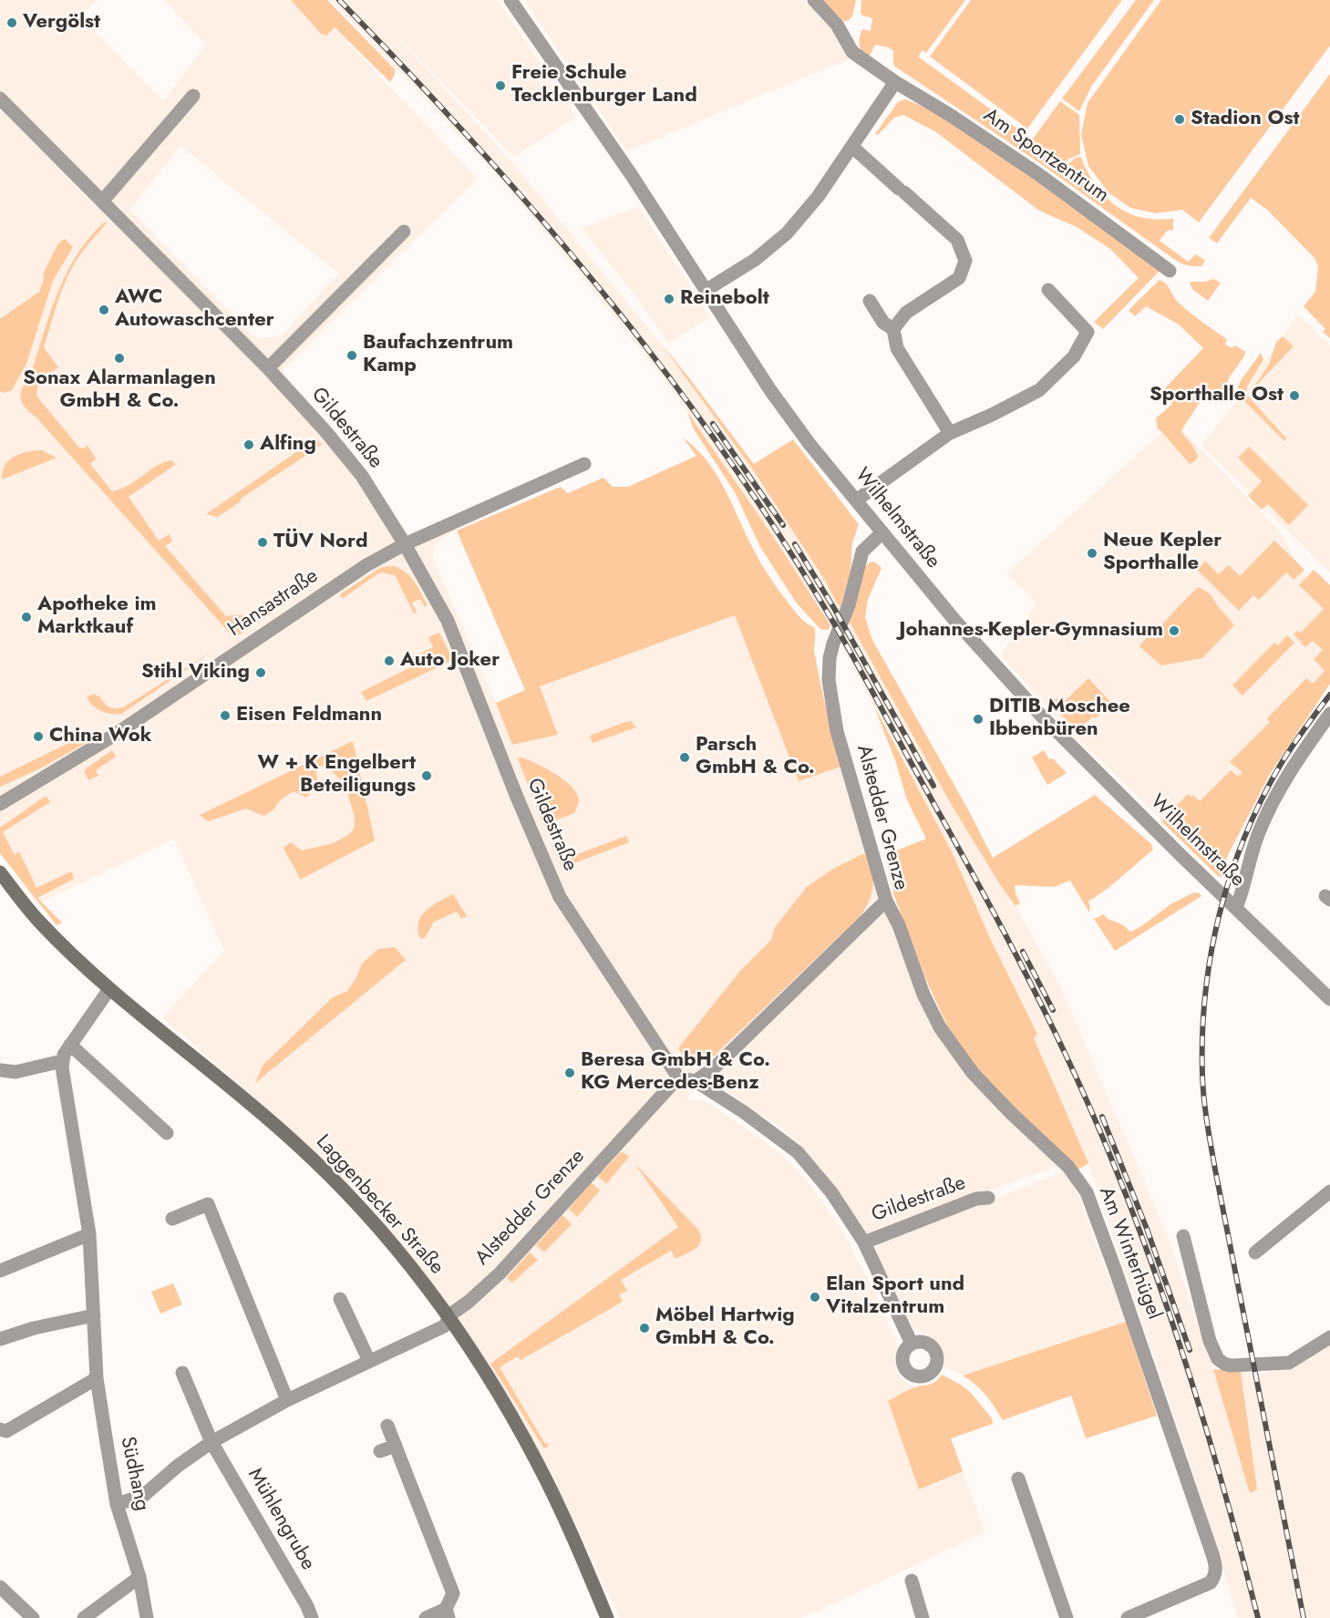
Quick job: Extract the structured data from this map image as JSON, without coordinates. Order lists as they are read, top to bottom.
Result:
{
  "streets": {
    "street": [
      "Am Sportzentrum",
      "Gildestraße",
      "Wilhelmstraße",
      "Hansastraße",
      "Alstedder Grenze",
      "Laggenbecker Straße",
      "Am Winterhügel",
      "Südhang",
      "Mühlengrube"
    ]
  },
  "crossings": [
    ["Gildestraße", "Hansastraße"],
    ["Gildestraße", "Alstedder Grenze"],
    ["Wilhelmstraße", "Alstedder Grenze"],
    ["Alstedder Grenze", "Laggenbecker Straße"],
    ["Alstedder Grenze", "Am Winterhügel"],
    ["Alstedder Grenze", "Südhang"],
    ["Alstedder Grenze", "Mühlengrube"]
  ],
  "places": [
    "Vergölst",
    "Freie Schule Tecklenburger Land",
    "Stadion Ost",
    "Reinebolt",
    "AWC Autowaschcenter",
    "Baufachzentrum Kamp",
    "Sonax Alarmanlagen GmbH & Co.",
    "Sporthalle Ost",
    "Alfing",
    "TÜV Nord",
    "Neue Kepler Sporthalle",
    "Apotheke im Marktkauf",
    "Johannes-Kepler-Gymnasium",
    "Auto Joker",
    "Stihl Viking",
    "Eisen Feldmann",
    "DITIB Moschee Ibbenbüren",
    "China Wok",
    "Parsch GmbH & Co.",
    "W + K Engelbert Beteiligungs",
    "Beresa GmbH & Co. KG Mercedes-Benz",
    "Elan Sport und Vitalzentrum",
    "Möbel Hartwig GmbH & Co."
  ]
}
